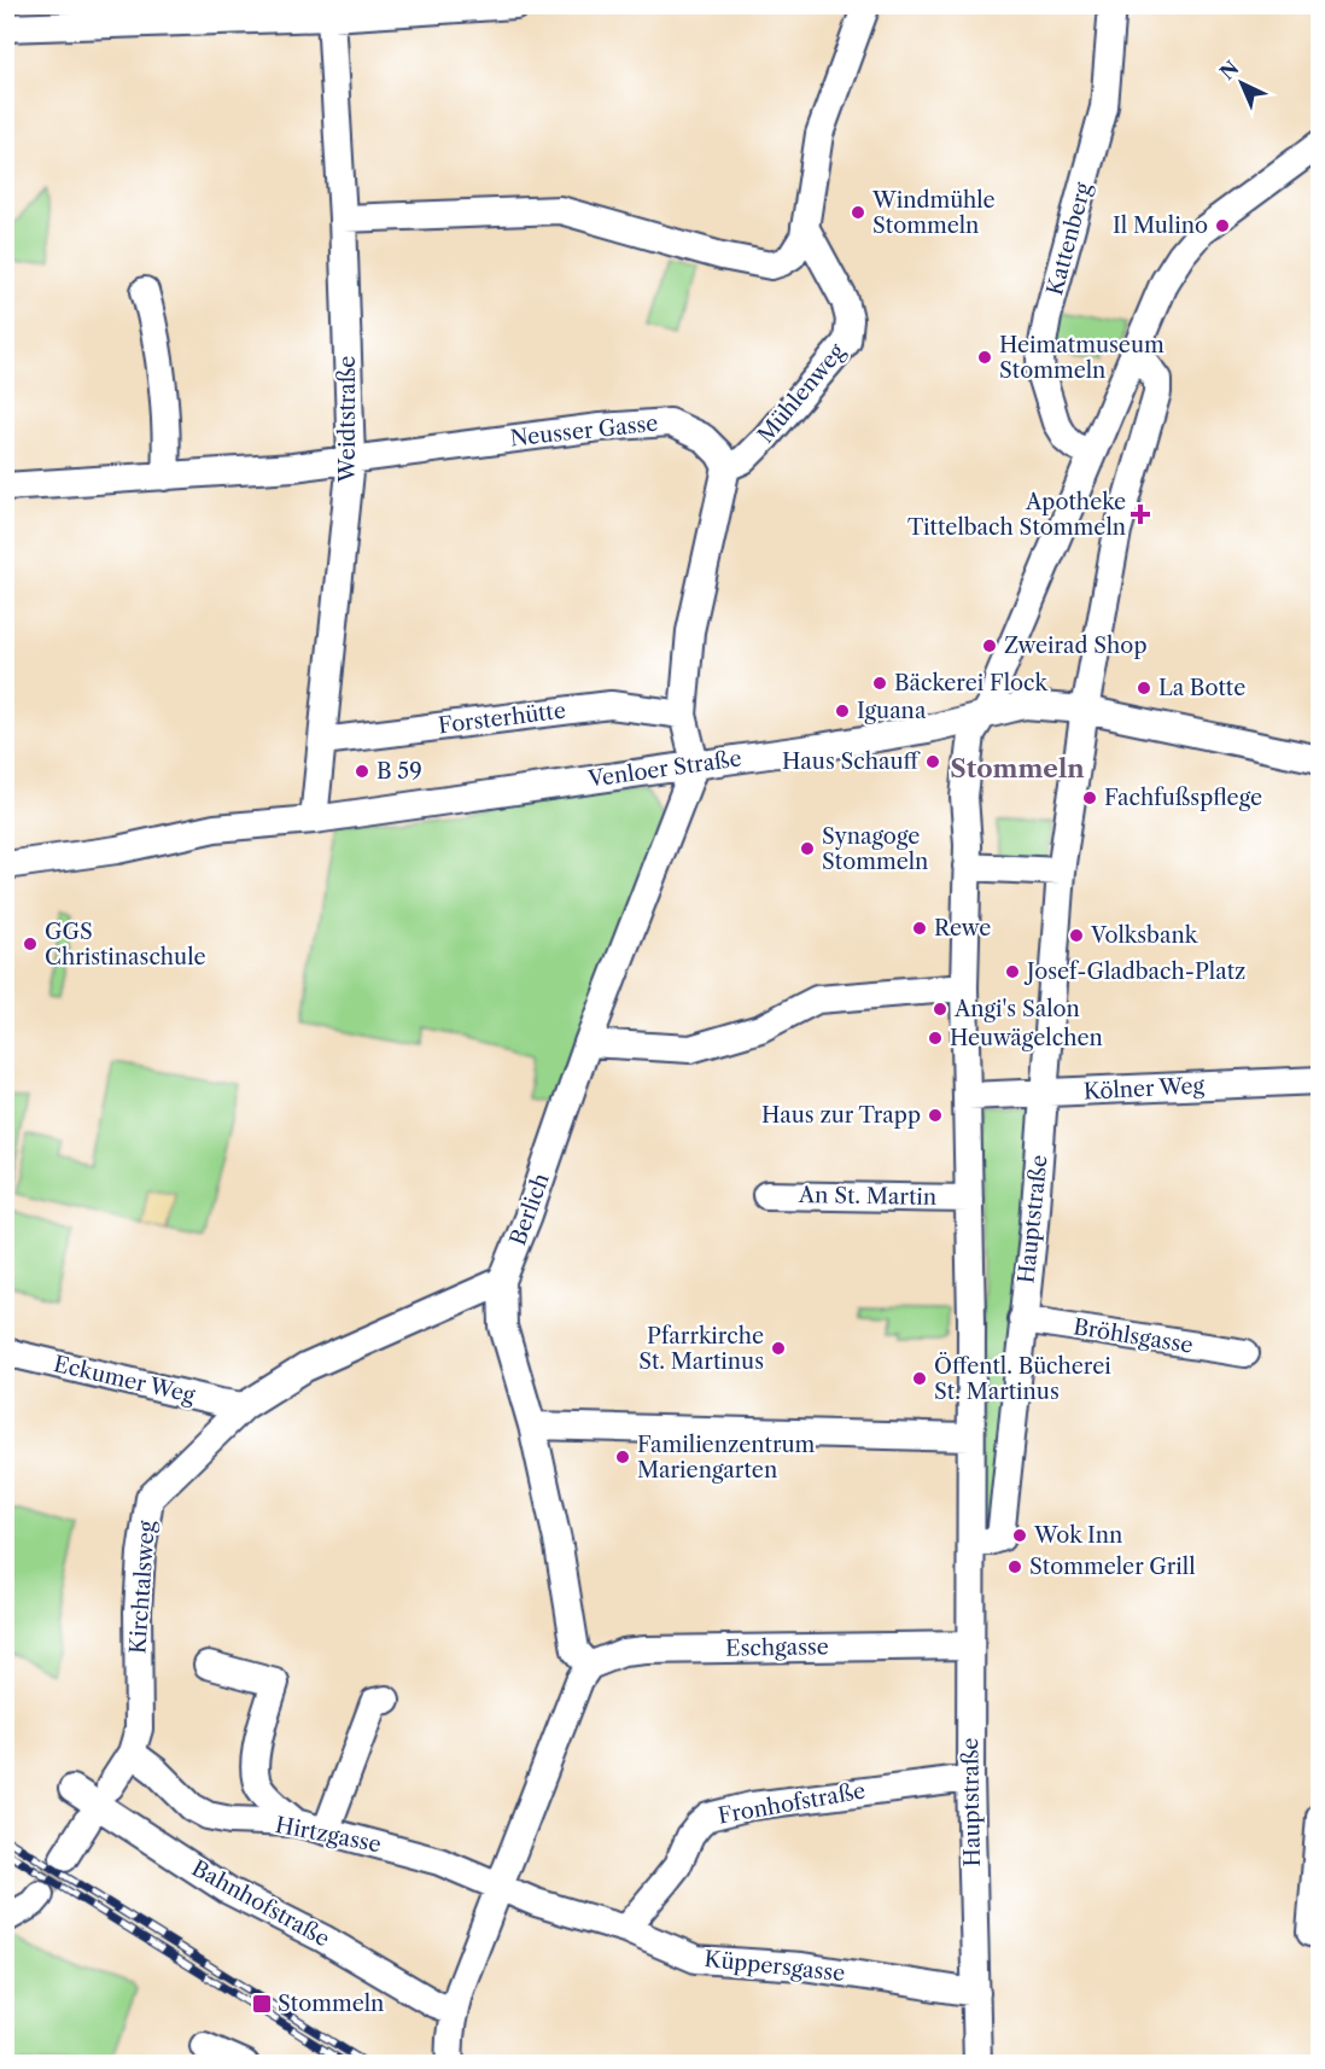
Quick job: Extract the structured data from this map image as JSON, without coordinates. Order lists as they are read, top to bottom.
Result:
{
  "streets": {
    "street": [
      "Kattenberg",
      "Mühlenweg",
      "Weidtstraße",
      "Neusser Gasse",
      "Forsterhütte",
      "Venloer Straße",
      "Kölner Weg",
      "An St. Martin",
      "Berlich",
      "Hauptstraße",
      "Bröhlsgasse",
      "Eckumer Weg",
      "Kirchtalsweg",
      "Eschgasse",
      "Fronhofstraße",
      "Hirtzgasse",
      "Bahnhofstraße",
      "Küppersgasse"
    ]
  },
  "crossings": [
    ["Mühlenweg", "Neusser Gasse"],
    ["Weidtstraße", "Neusser Gasse"],
    ["Weidtstraße", "Forsterhütte"],
    ["Weidtstraße", "Venloer Straße"],
    ["Venloer Straße", "Berlich"],
    ["Venloer Straße", "Hauptstraße"],
    ["Kölner Weg", "Hauptstraße"],
    ["An St. Martin", "Hauptstraße"],
    ["Berlich", "Kirchtalsweg"],
    ["Berlich", "Eschgasse"],
    ["Hauptstraße", "Bröhlsgasse"],
    ["Hauptstraße", "Eschgasse"],
    ["Hauptstraße", "Fronhofstraße"],
    ["Hauptstraße", "Küppersgasse"],
    ["Eckumer Weg", "Kirchtalsweg"],
    ["Kirchtalsweg", "Hirtzgasse"],
    ["Fronhofstraße", "Küppersgasse"],
    ["Hirtzgasse", "Küppersgasse"]
  ],
  "districts": ["Stommeln"],
  "places": {
    "other": [
      "Windmühle Stommeln",
      "Il Mulino",
      "Heimatmuseum Stommeln",
      "Zweirad Shop",
      "Bäckerei Flock",
      "La Botte",
      "Iguana",
      "Haus Schauff",
      "B 59",
      "Fachfußspflege",
      "Synagoge Stommeln",
      "Rewe",
      "Volksbank",
      "GGS Christinaschule",
      "Josef-Gladbach-Platz",
      "Angi's Salon",
      "Heuwägelchen",
      "Haus zur Trapp",
      "Pfarrkirche St. Martinus",
      "Öffentl. Bücherei St. Martinus",
      "Familienzentrum Mariengarten",
      "Wok Inn",
      "Stommeler Grill"
    ],
    "health": ["Apotheke Tittelbach Stommeln"],
    "transit": ["Stommeln"]
  },
  "north": "top left"
}
